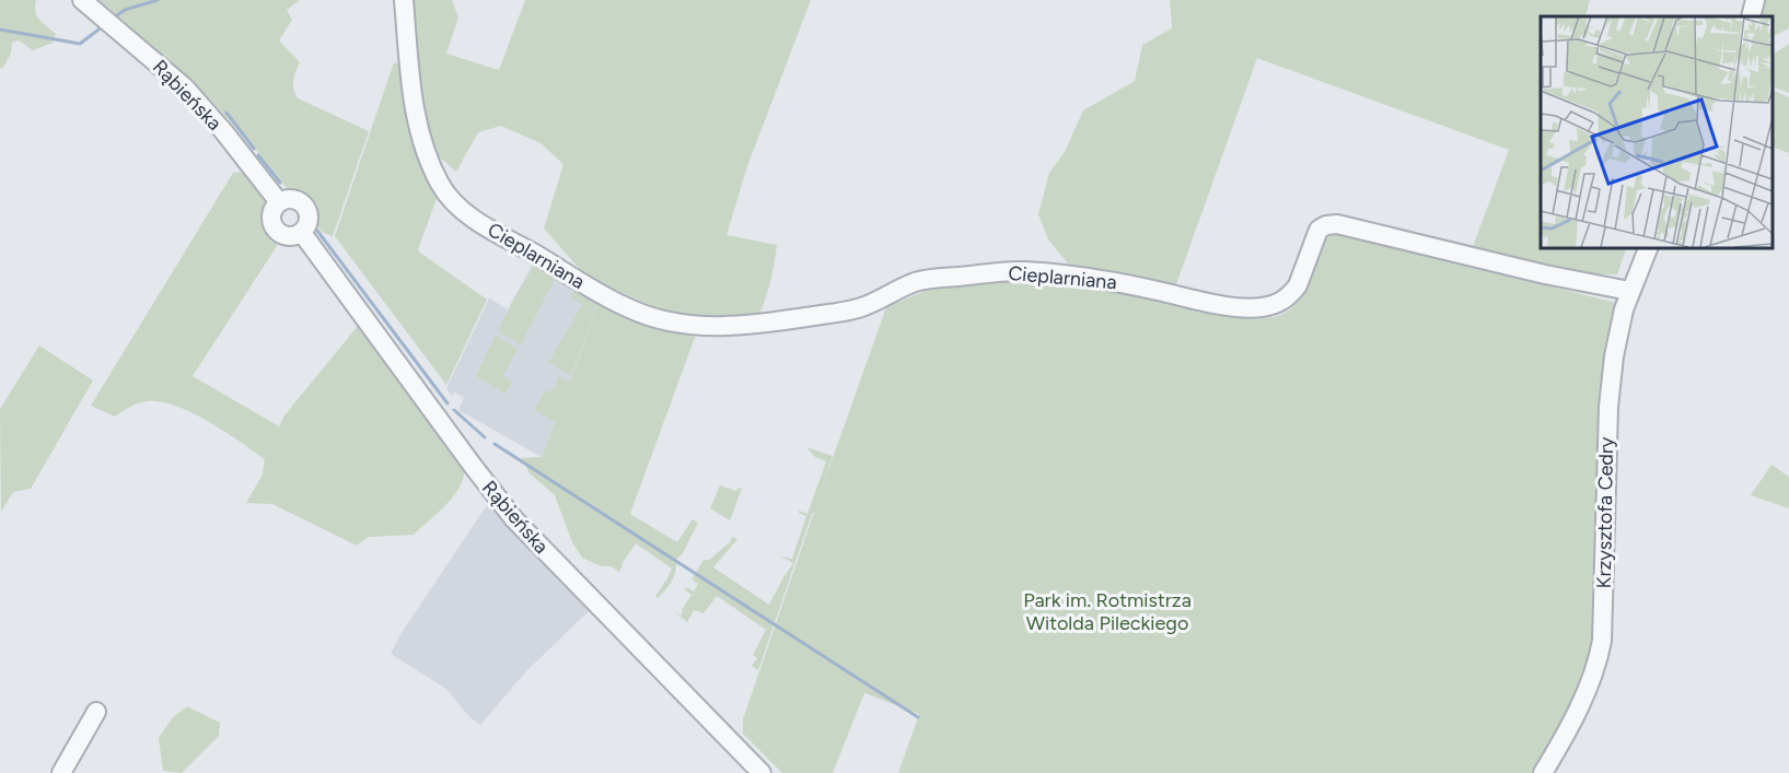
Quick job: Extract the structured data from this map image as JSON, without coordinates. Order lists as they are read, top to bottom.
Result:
{
  "streets": {
    "street": ["Rąbieńska", "Cieplarniana", "Krzysztofa Cedry"]
  },
  "crossings": [
    ["Cieplarniana", "Krzysztofa Cedry"]
  ],
  "parks": ["Park im. Rotmistrza Witolda Pileckiego"]
}
